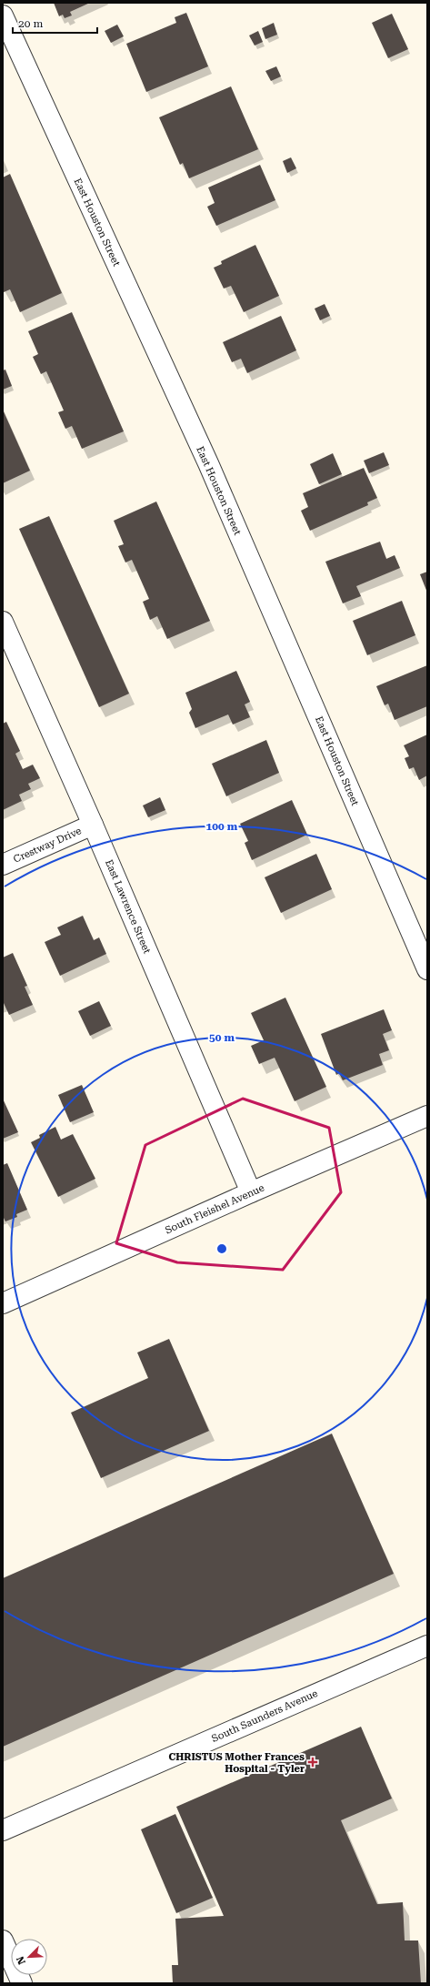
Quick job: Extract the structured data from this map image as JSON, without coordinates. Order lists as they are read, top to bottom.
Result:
{
  "streets": {
    "street": [
      "East Houston Street",
      "Crestway Drive",
      "East Lawrence Street",
      "South Fleishel Avenue",
      "South Saunders Avenue"
    ]
  },
  "crossings": [
    ["Crestway Drive", "East Lawrence Street"],
    ["East Lawrence Street", "South Fleishel Avenue"]
  ],
  "places": {
    "health": ["CHRISTUS Mother Frances Hospital - Tyler"]
  },
  "scale_bar": "20 m",
  "north": "bottom left",
  "rings": ["100 m", "50 m"]
}
